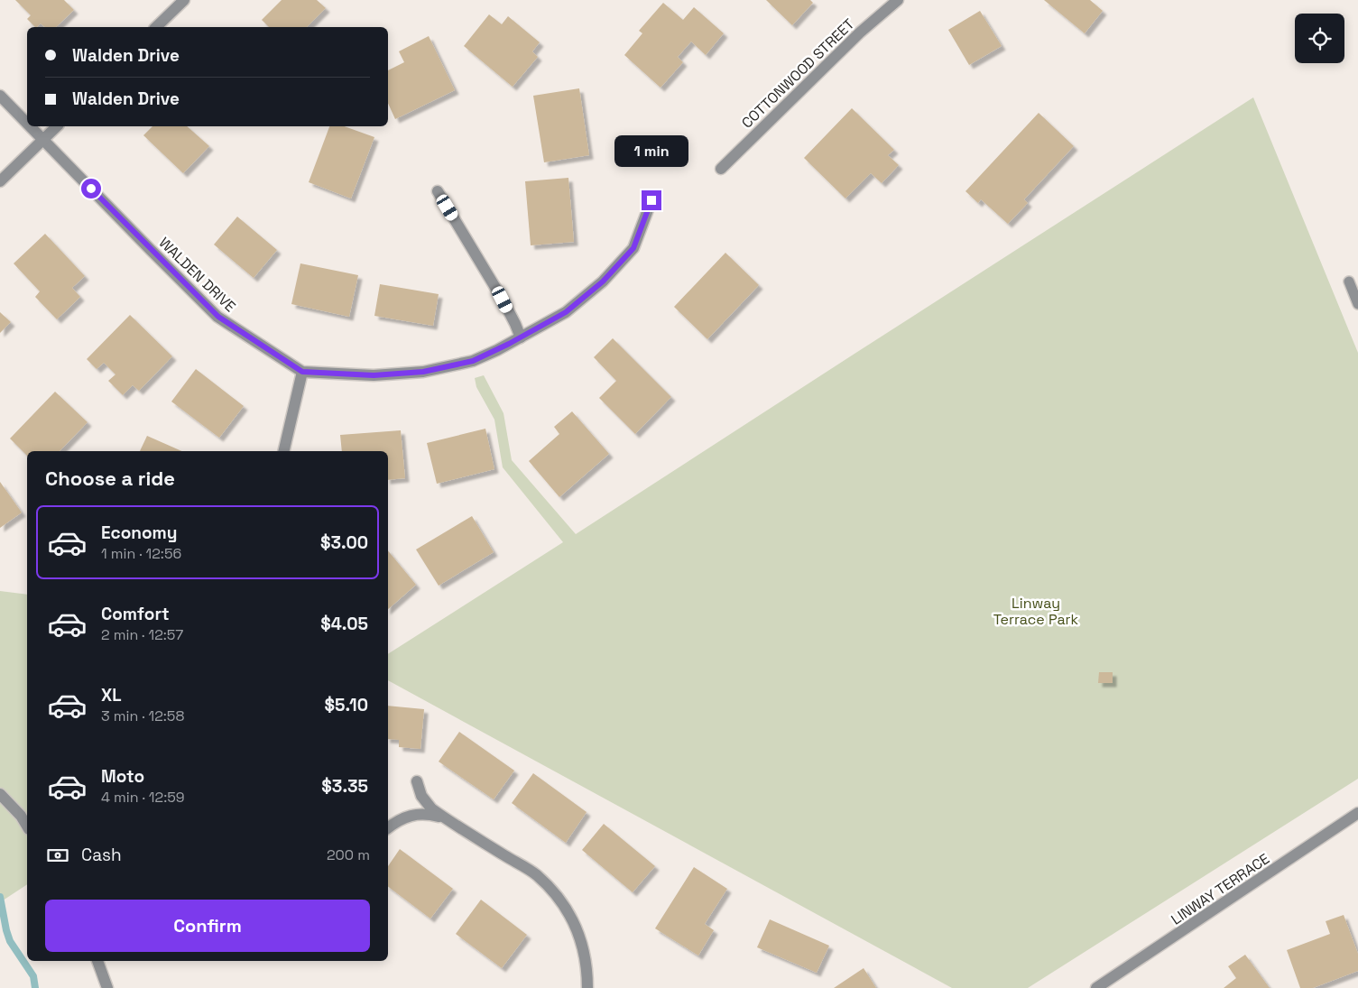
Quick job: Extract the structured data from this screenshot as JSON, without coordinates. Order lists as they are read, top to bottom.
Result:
{
  "streets": {
    "street": ["COTTONWOOD STREET", "WALDEN DRIVE", "LINWAY TERRACE"]
  },
  "parks": ["Linway Terrace Park"],
  "page": {
    "banner": ["Walden Drive", "Walden Drive"],
    "bubble": "1 min",
    "heading": "Choose a ride",
    "list": [
      {
        "name": "Economy",
        "note": "1 min · 12:56",
        "value": "$3.00"
      },
      {
        "name": "Comfort",
        "note": "2 min · 12:57",
        "value": "$4.05"
      },
      {
        "name": "XL",
        "note": "3 min · 12:58",
        "value": "$5.10"
      },
      {
        "name": "Moto",
        "note": "4 min · 12:59",
        "value": "$3.35"
      }
    ],
    "pay": ["Cash", "200 m"],
    "buttons": "Confirm"
  }
}
